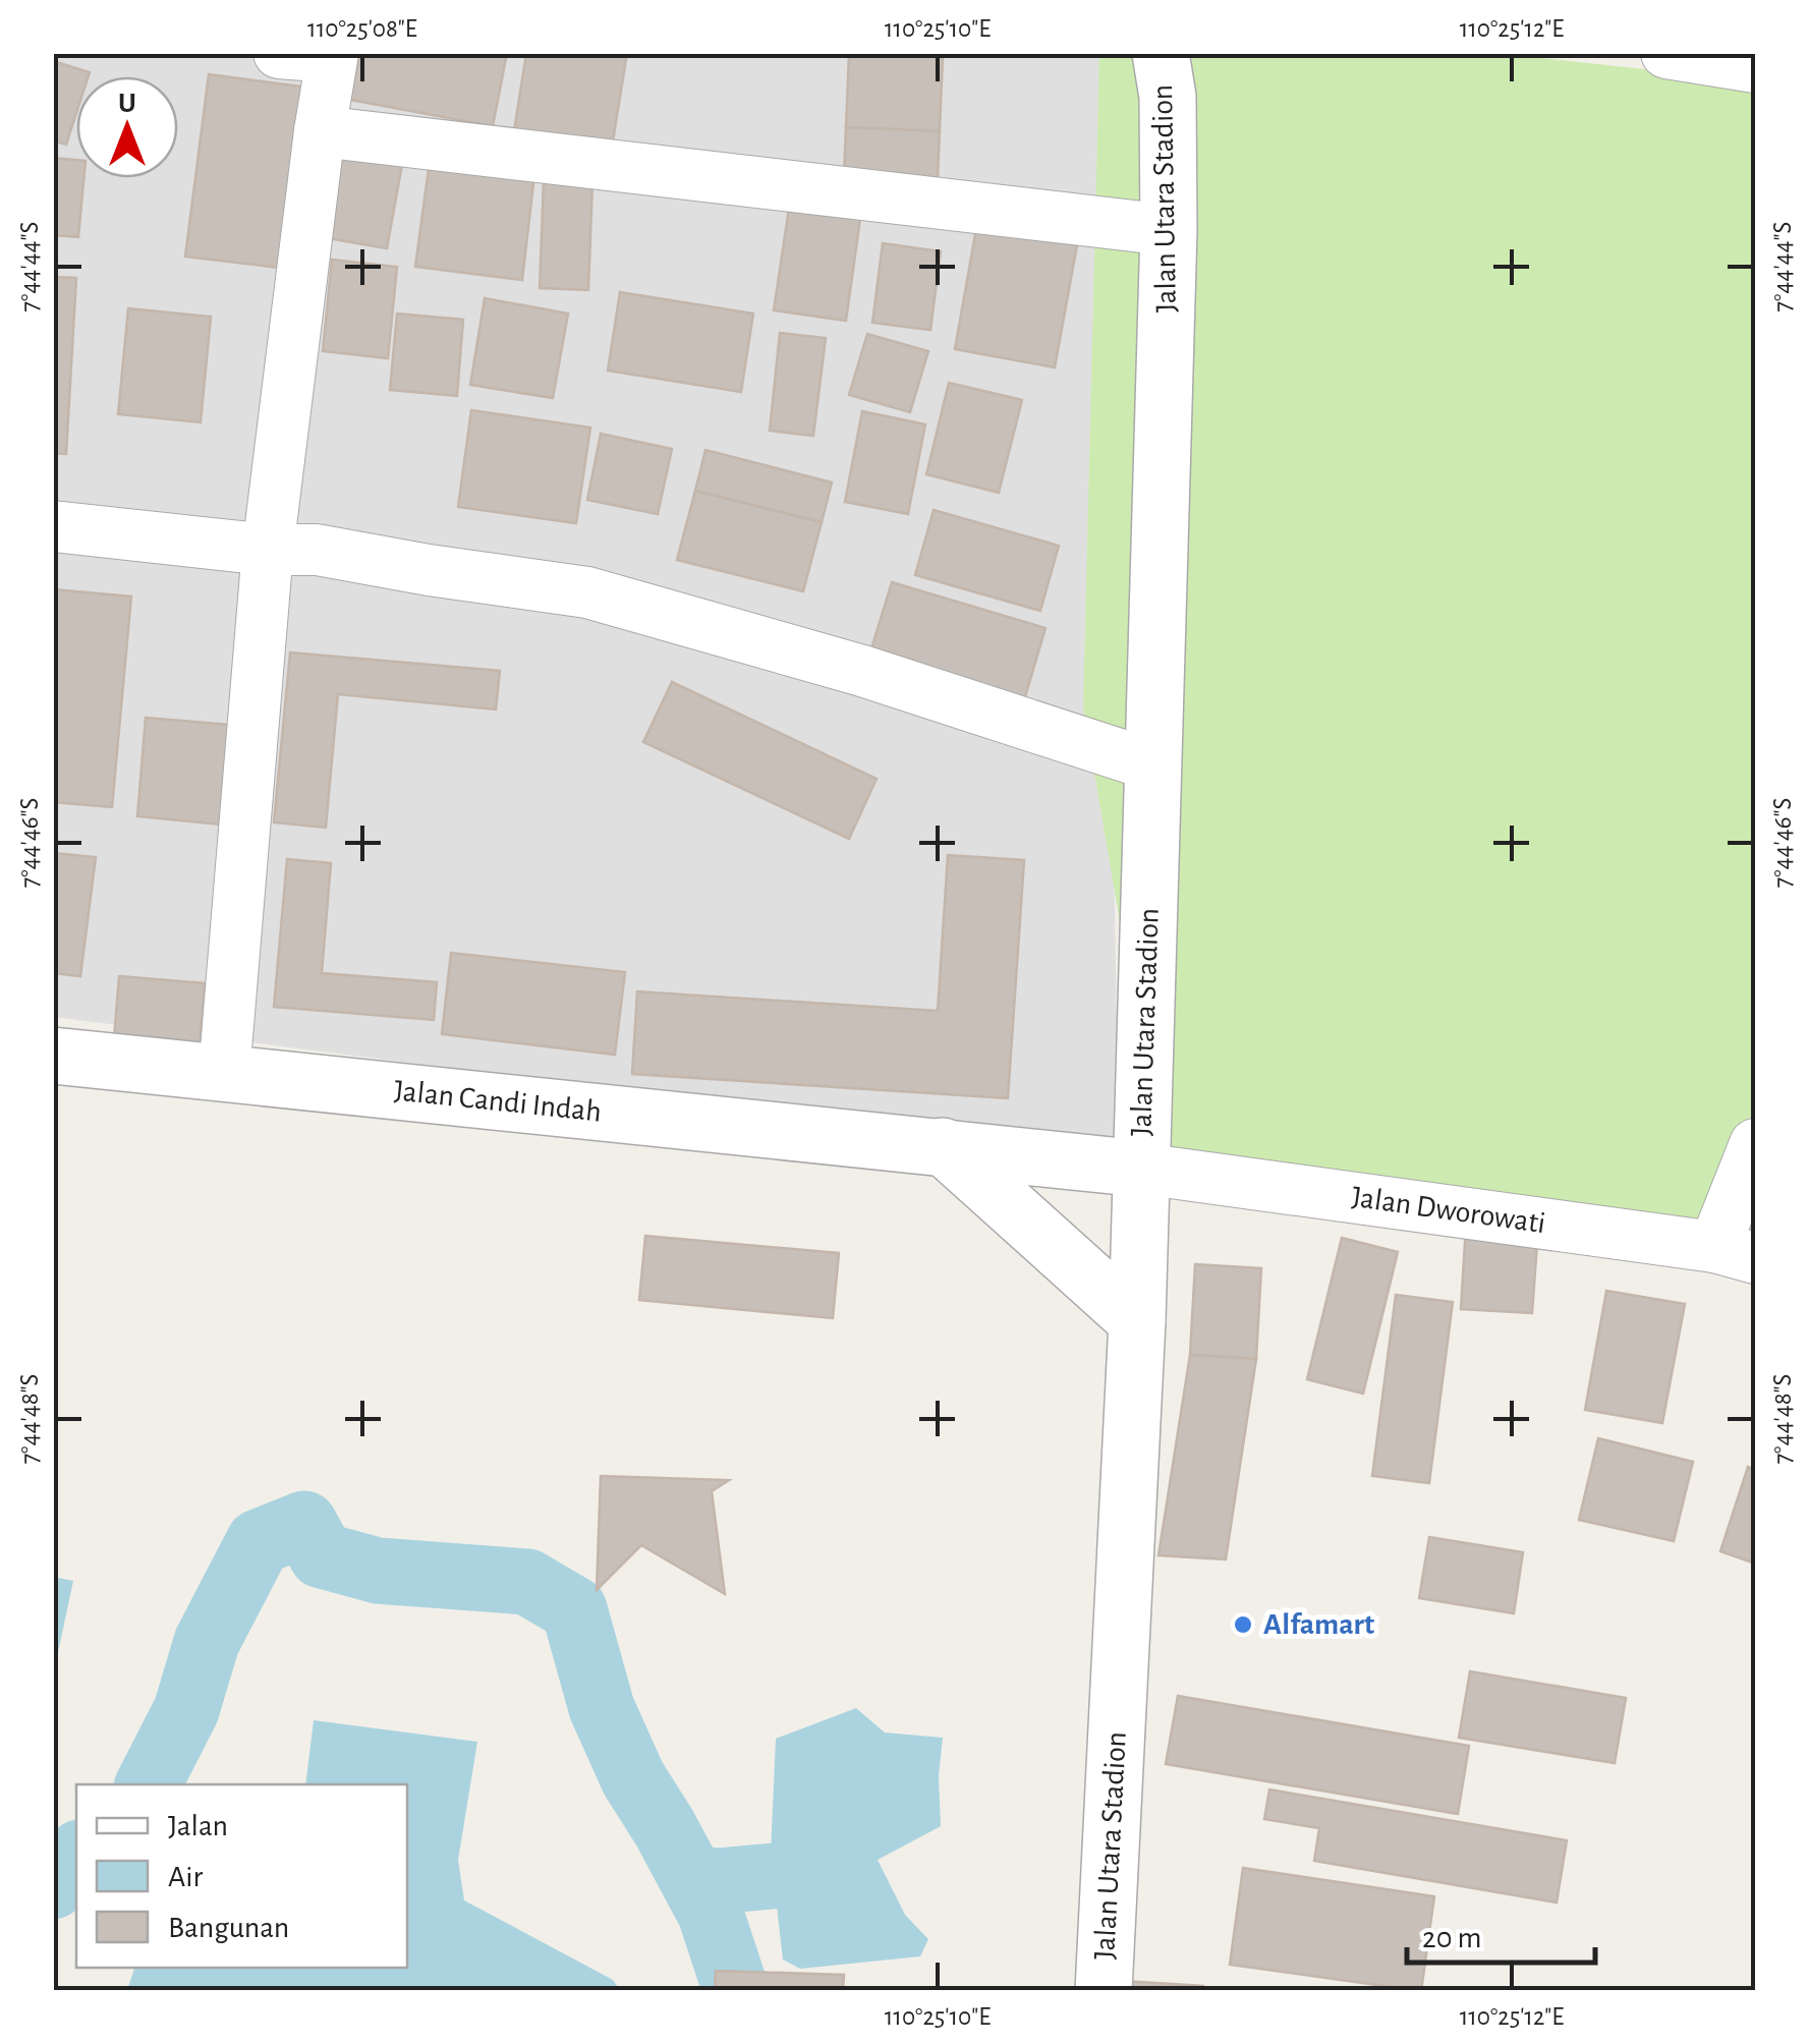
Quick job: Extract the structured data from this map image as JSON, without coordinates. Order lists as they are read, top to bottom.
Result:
{
  "streets": {
    "street": ["Jalan Utara Stadion", "Jalan Candi Indah", "Jalan Dworowati"]
  },
  "crossings": [
    ["Jalan Utara Stadion", "Jalan Candi Indah"],
    ["Jalan Utara Stadion", "Jalan Dworowati"],
    ["Jalan Candi Indah", "Jalan Dworowati"]
  ],
  "places": ["Alfamart"],
  "legend": ["Jalan", "Air", "Bangunan"],
  "scale_bar": "20 m",
  "north": "top",
  "coordinates": [
    "110°25'08\"E",
    "110°25'10\"E",
    "110°25'12\"E",
    "7°44'44\"S",
    "7°44'46\"S",
    "7°44'48\"S"
  ]
}
